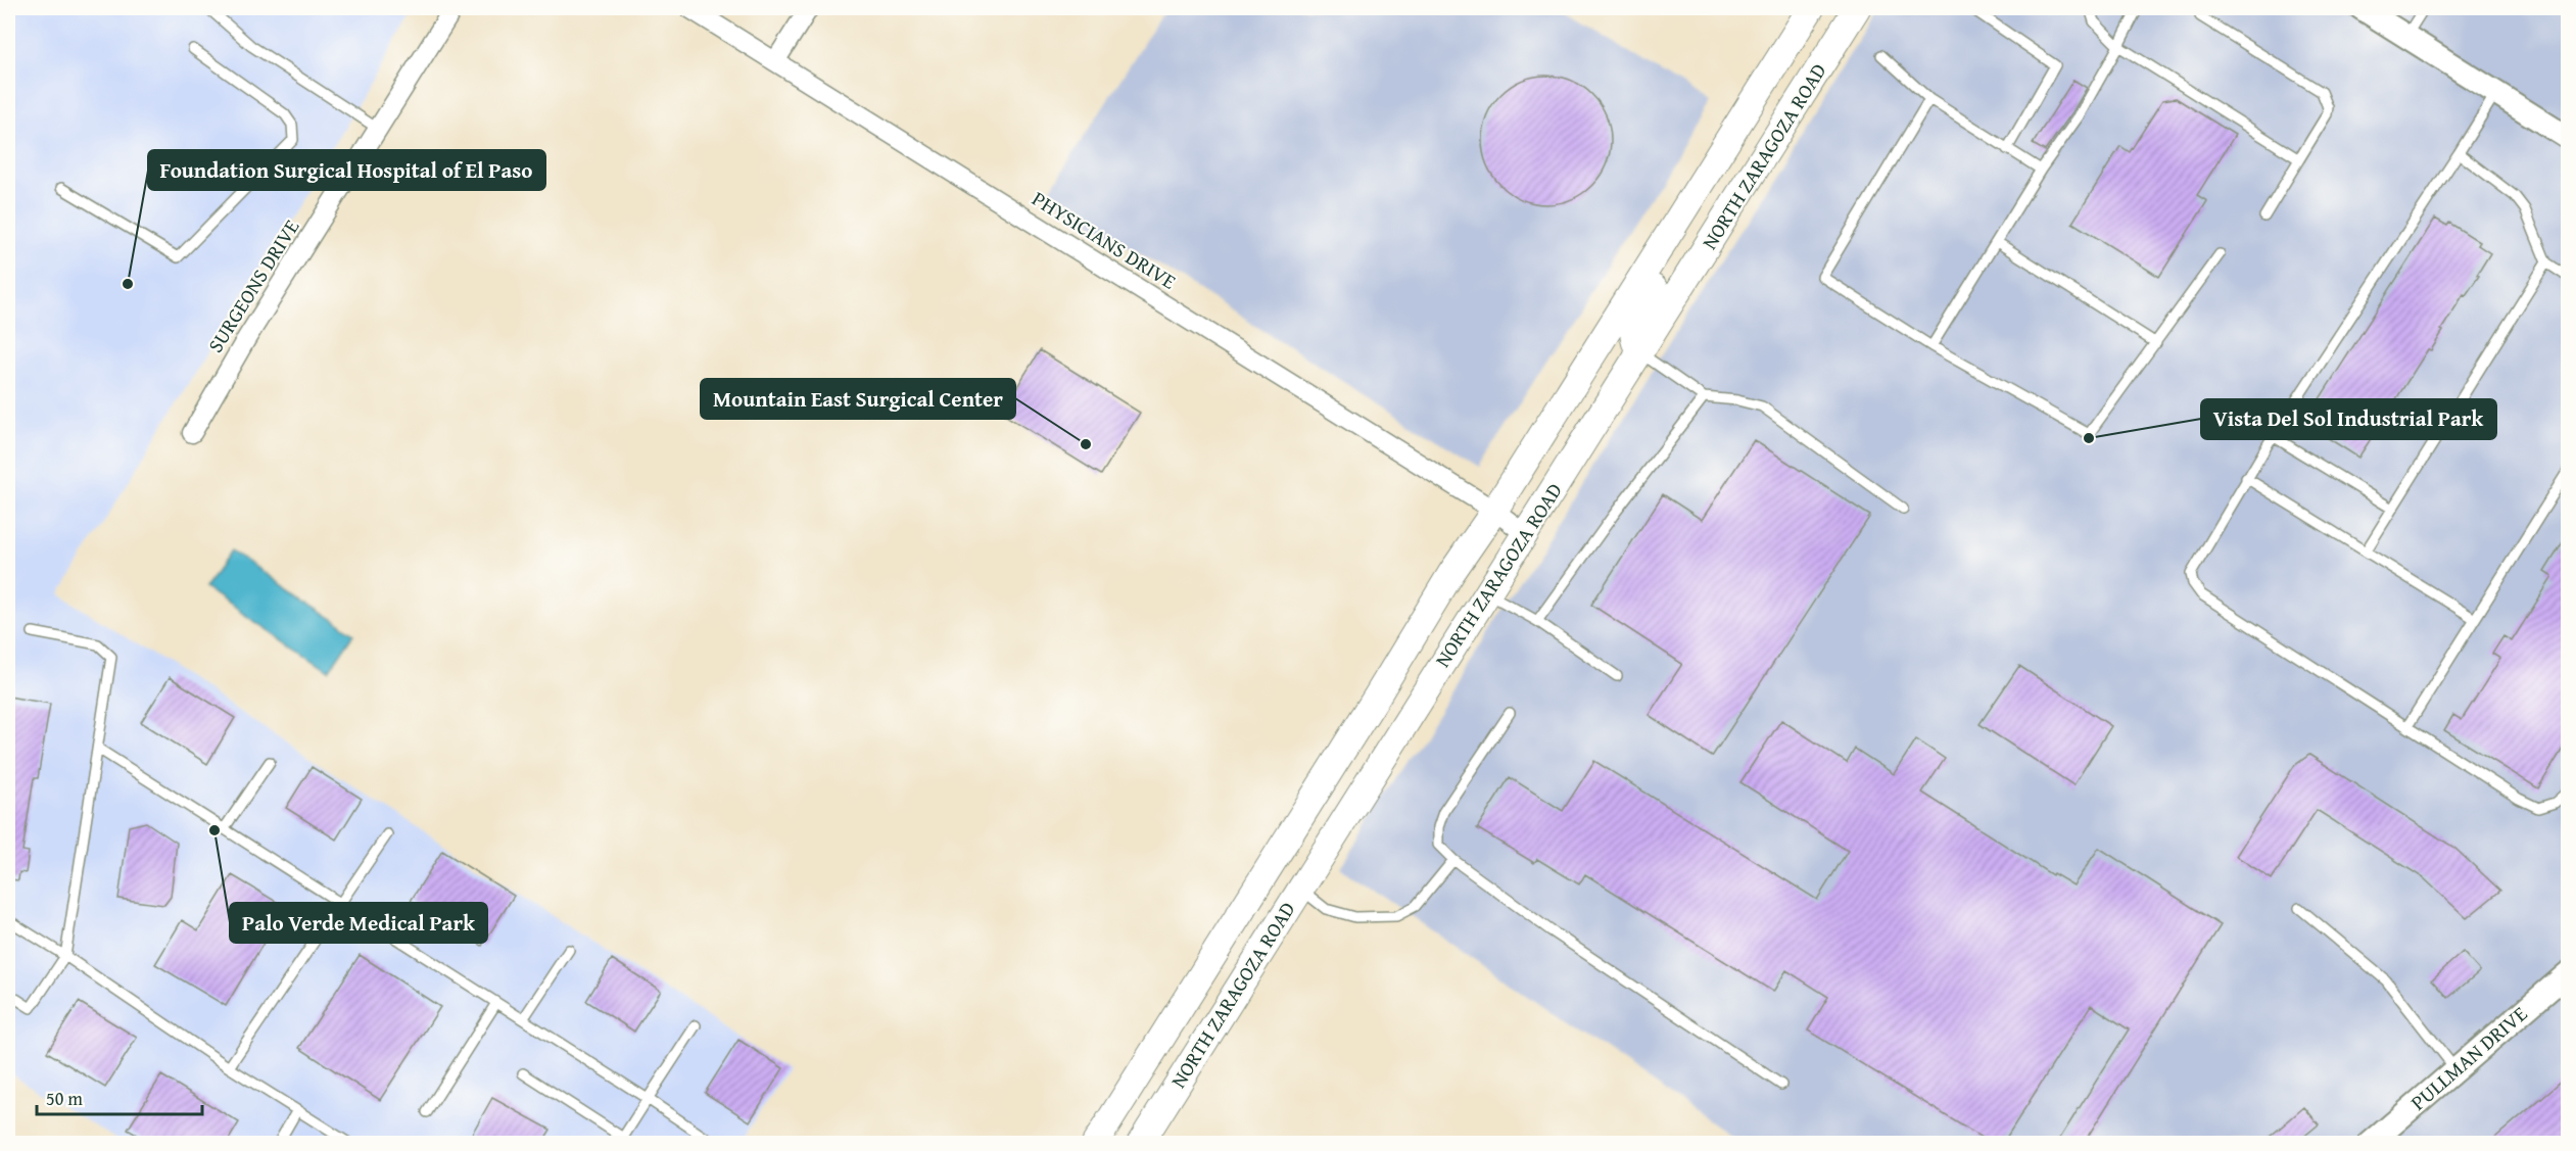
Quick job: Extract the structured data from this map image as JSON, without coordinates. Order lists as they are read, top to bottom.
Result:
{
  "streets": {
    "main road": ["NORTH ZARAGOZA ROAD"],
    "street": ["PHYSICIANS DRIVE", "SURGEONS DRIVE", "PULLMAN DRIVE"]
  },
  "crossings": [
    ["NORTH ZARAGOZA ROAD", "PHYSICIANS DRIVE"]
  ],
  "places": [
    "Foundation Surgical Hospital of El Paso",
    "Vista Del Sol Industrial Park",
    "Mountain East Surgical Center",
    "Palo Verde Medical Park"
  ],
  "scale_bar": "50 m"
}
